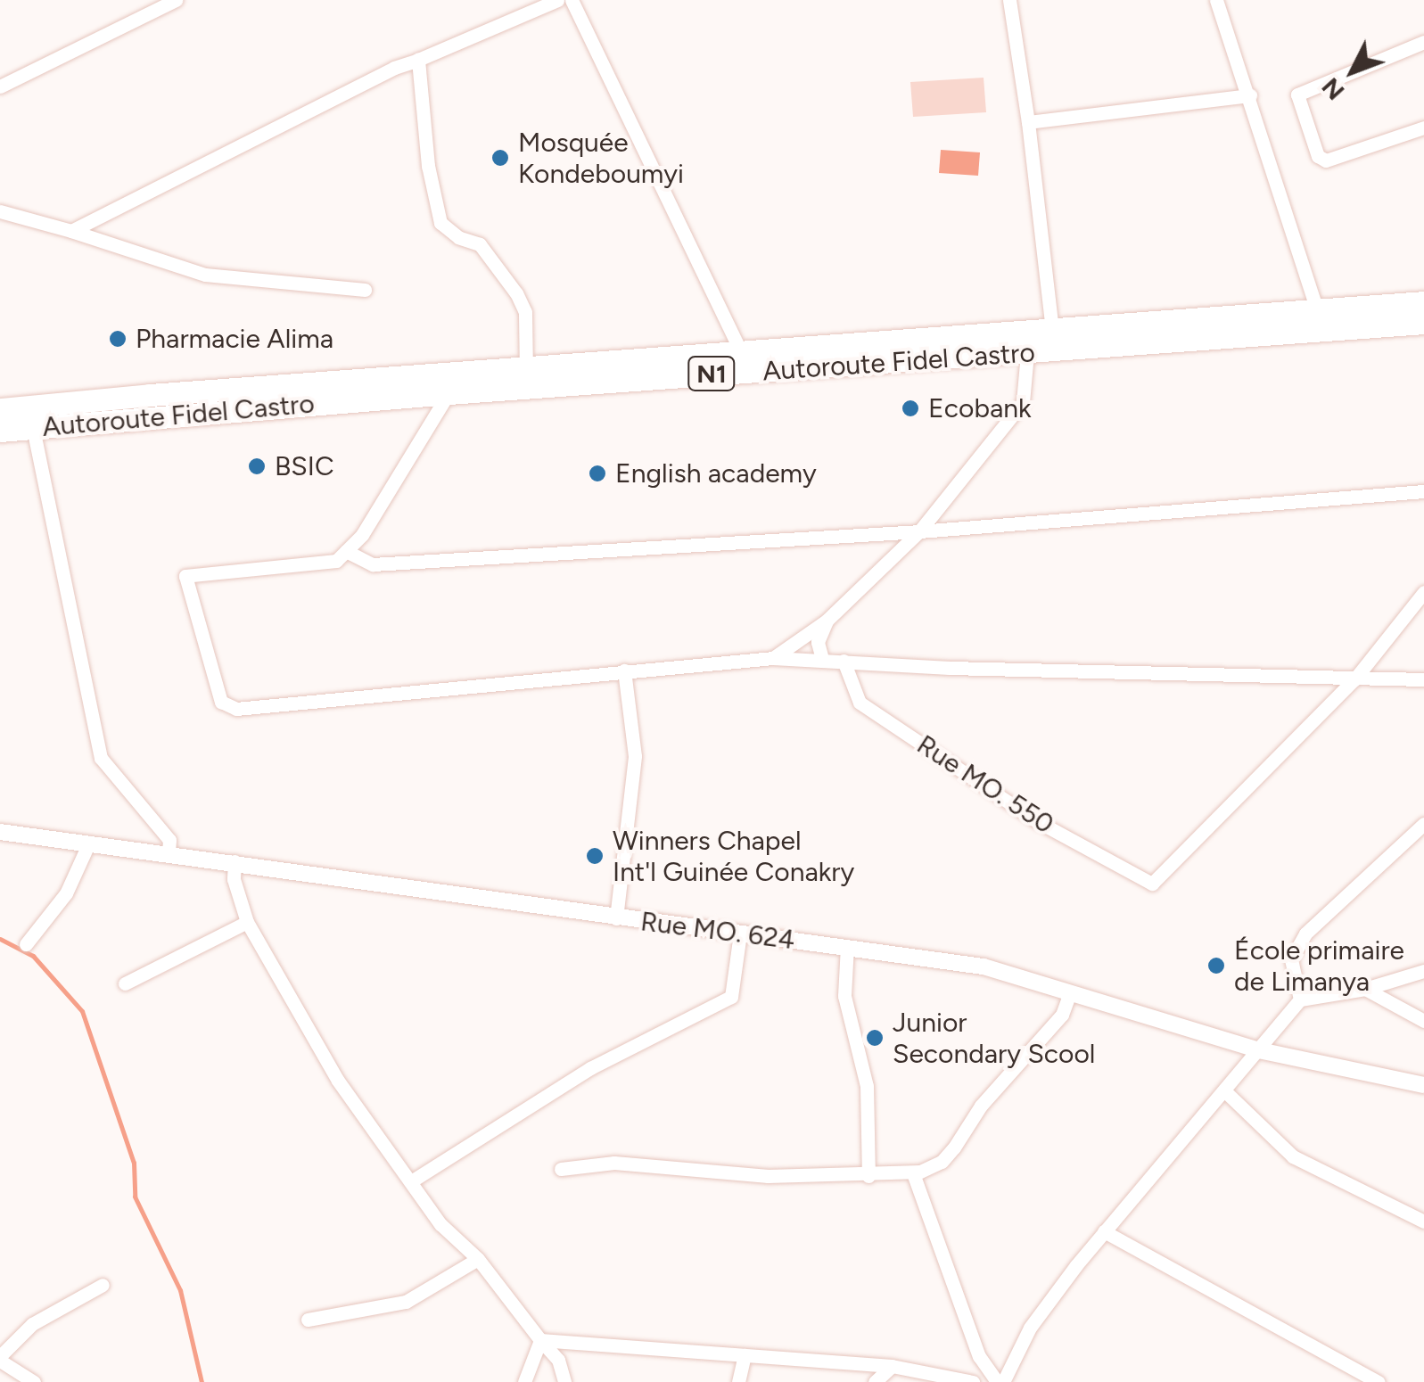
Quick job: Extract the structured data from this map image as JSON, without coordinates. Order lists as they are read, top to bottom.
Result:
{
  "streets": {
    "highway": ["Autoroute Fidel Castro", "N1"],
    "street": ["Rue MO. 550", "Rue MO. 624"]
  },
  "places": [
    "Mosquée Kondeboumyi",
    "Pharmacie Alima",
    "Ecobank",
    "BSIC",
    "English academy",
    "Winners Chapel Int'l Guinée Conakry",
    "École primaire de Limanya",
    "Junior Secondary Scool"
  ],
  "north": "bottom left"
}
